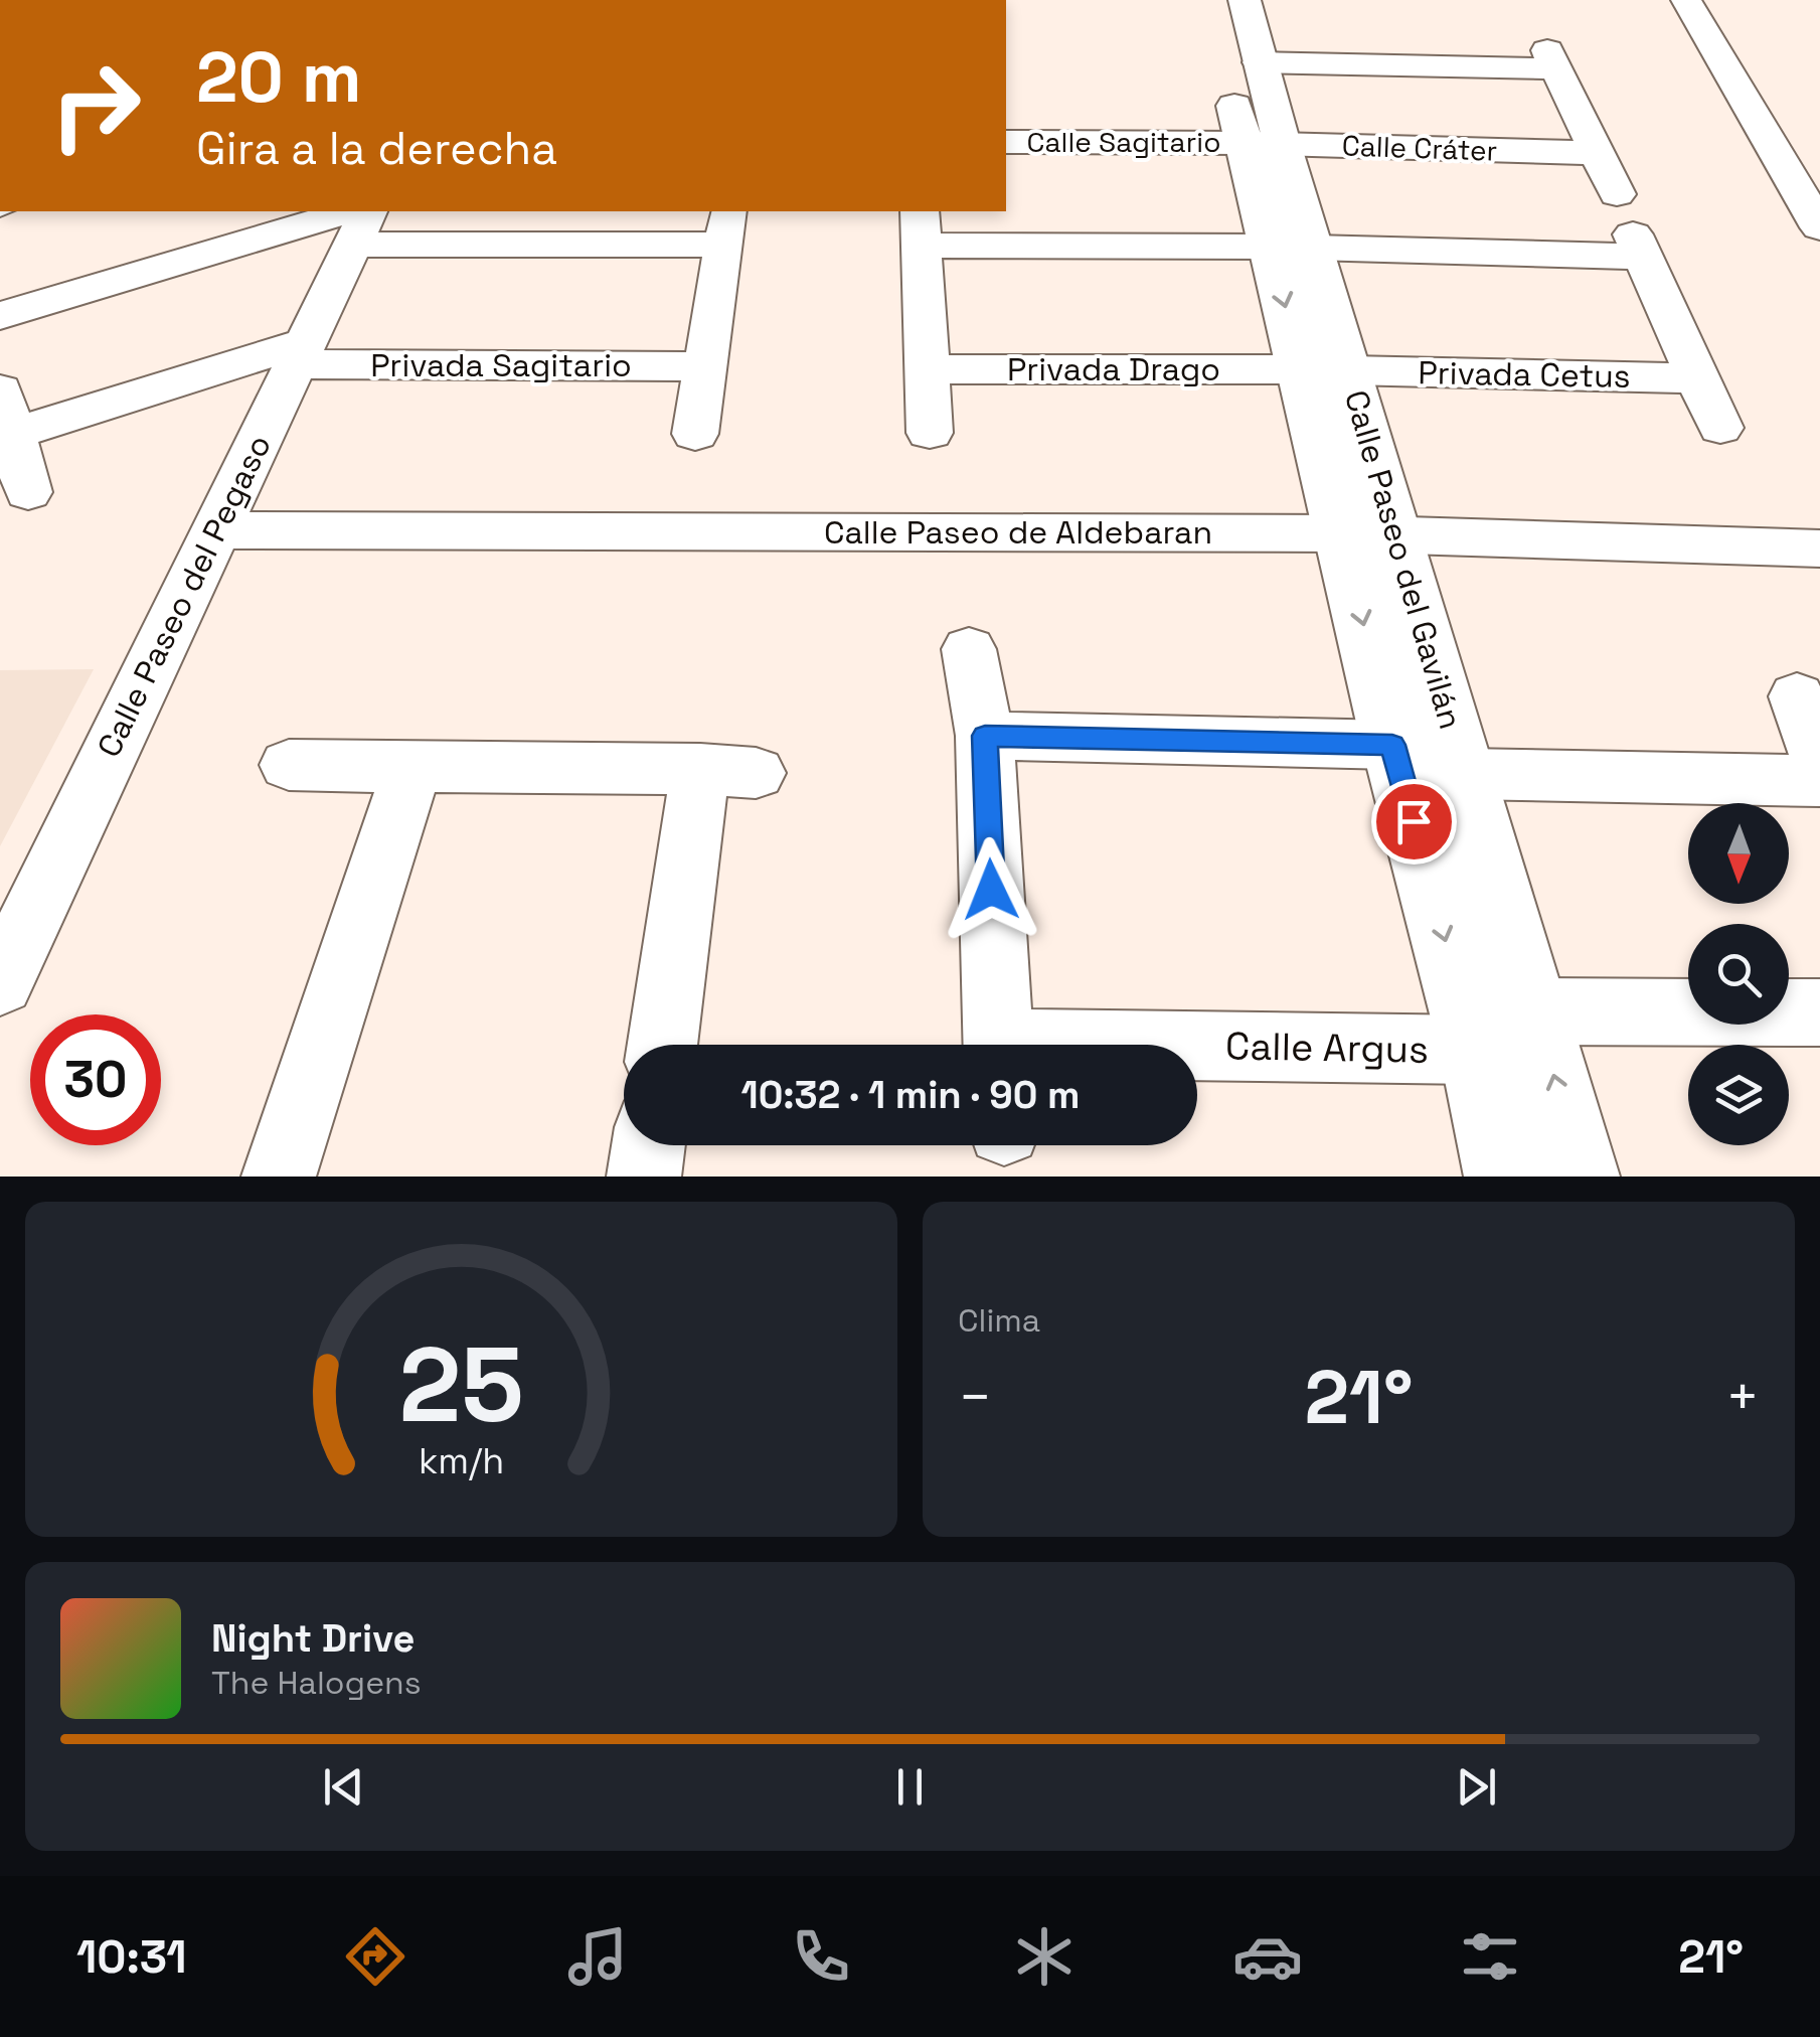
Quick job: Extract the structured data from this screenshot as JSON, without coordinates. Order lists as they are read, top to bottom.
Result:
{
  "streets": {
    "street": [
      "Calle Sagitario",
      "Calle Cráter",
      "Privada Sagitario",
      "Privada Drago",
      "Privada Cetus",
      "Calle Paseo de Aldebaran",
      "Calle Paseo del Gavilán",
      "Calle Paseo del Pegaso",
      "Calle Argus"
    ]
  },
  "crossings": [
    ["Calle Sagitario", "Calle Cráter"],
    ["Calle Sagitario", "Calle Paseo del Gavilán"],
    ["Calle Cráter", "Calle Paseo del Gavilán"],
    ["Privada Sagitario", "Calle Paseo del Pegaso"],
    ["Privada Drago", "Privada Cetus"],
    ["Privada Drago", "Calle Paseo del Gavilán"],
    ["Privada Cetus", "Calle Paseo del Gavilán"],
    ["Calle Paseo de Aldebaran", "Calle Paseo del Gavilán"],
    ["Calle Paseo de Aldebaran", "Calle Paseo del Pegaso"],
    ["Calle Paseo del Gavilán", "Calle Argus"]
  ],
  "north": "bottom",
  "page": {
    "turn": ["20 m", "Gira a la derecha"],
    "limit": "30",
    "trip": "10:32 · 1 min · 90 m",
    "tile": "Clima",
    "heat": ["−", "21°", "+"],
    "song": ["Night Drive", "The Halogens"],
    "tabs": ["10:31", "21°"],
    "gauge": ["25", "km/h"]
  }
}
